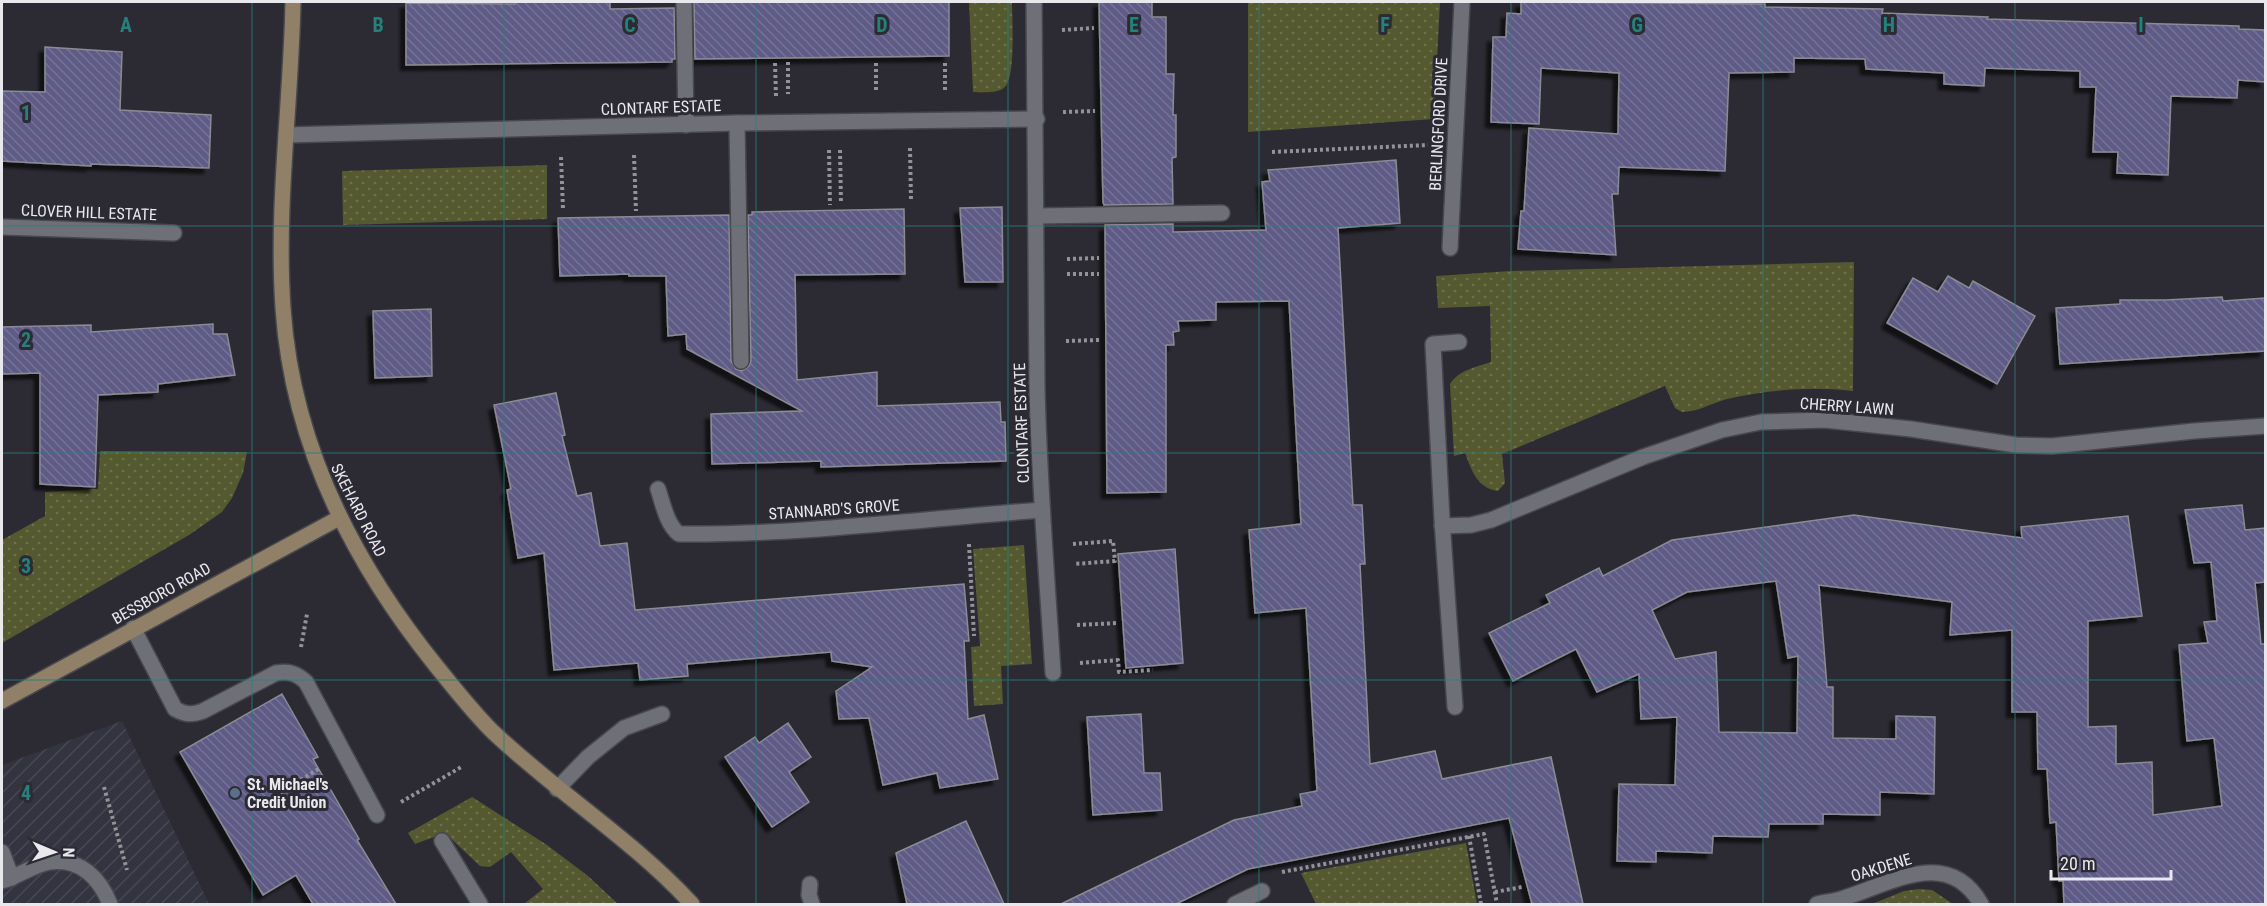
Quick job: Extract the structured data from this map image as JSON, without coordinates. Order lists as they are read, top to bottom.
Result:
{
  "streets": {
    "main road": ["SKEHARD ROAD", "BESSBORO ROAD"],
    "street": [
      "CLONTARF ESTATE",
      "BERLINGFORD DRIVE",
      "CLOVER HILL ESTATE",
      "CHERRY LAWN",
      "STANNARD'S GROVE",
      "OAKDENE"
    ]
  },
  "crossings": [
    ["CLONTARF ESTATE", "STANNARD'S GROVE"],
    ["CLONTARF ESTATE", "SKEHARD ROAD"],
    ["SKEHARD ROAD", "BESSBORO ROAD"]
  ],
  "places": ["St. Michael's Credit Union"],
  "scale_bar": "20 m",
  "north": "right",
  "grid": {
    "columns": [
      "A",
      "B",
      "C",
      "D",
      "E",
      "F",
      "G",
      "H",
      "I"
    ],
    "rows": [
      "1",
      "2",
      "3",
      "4"
    ]
  }
}
